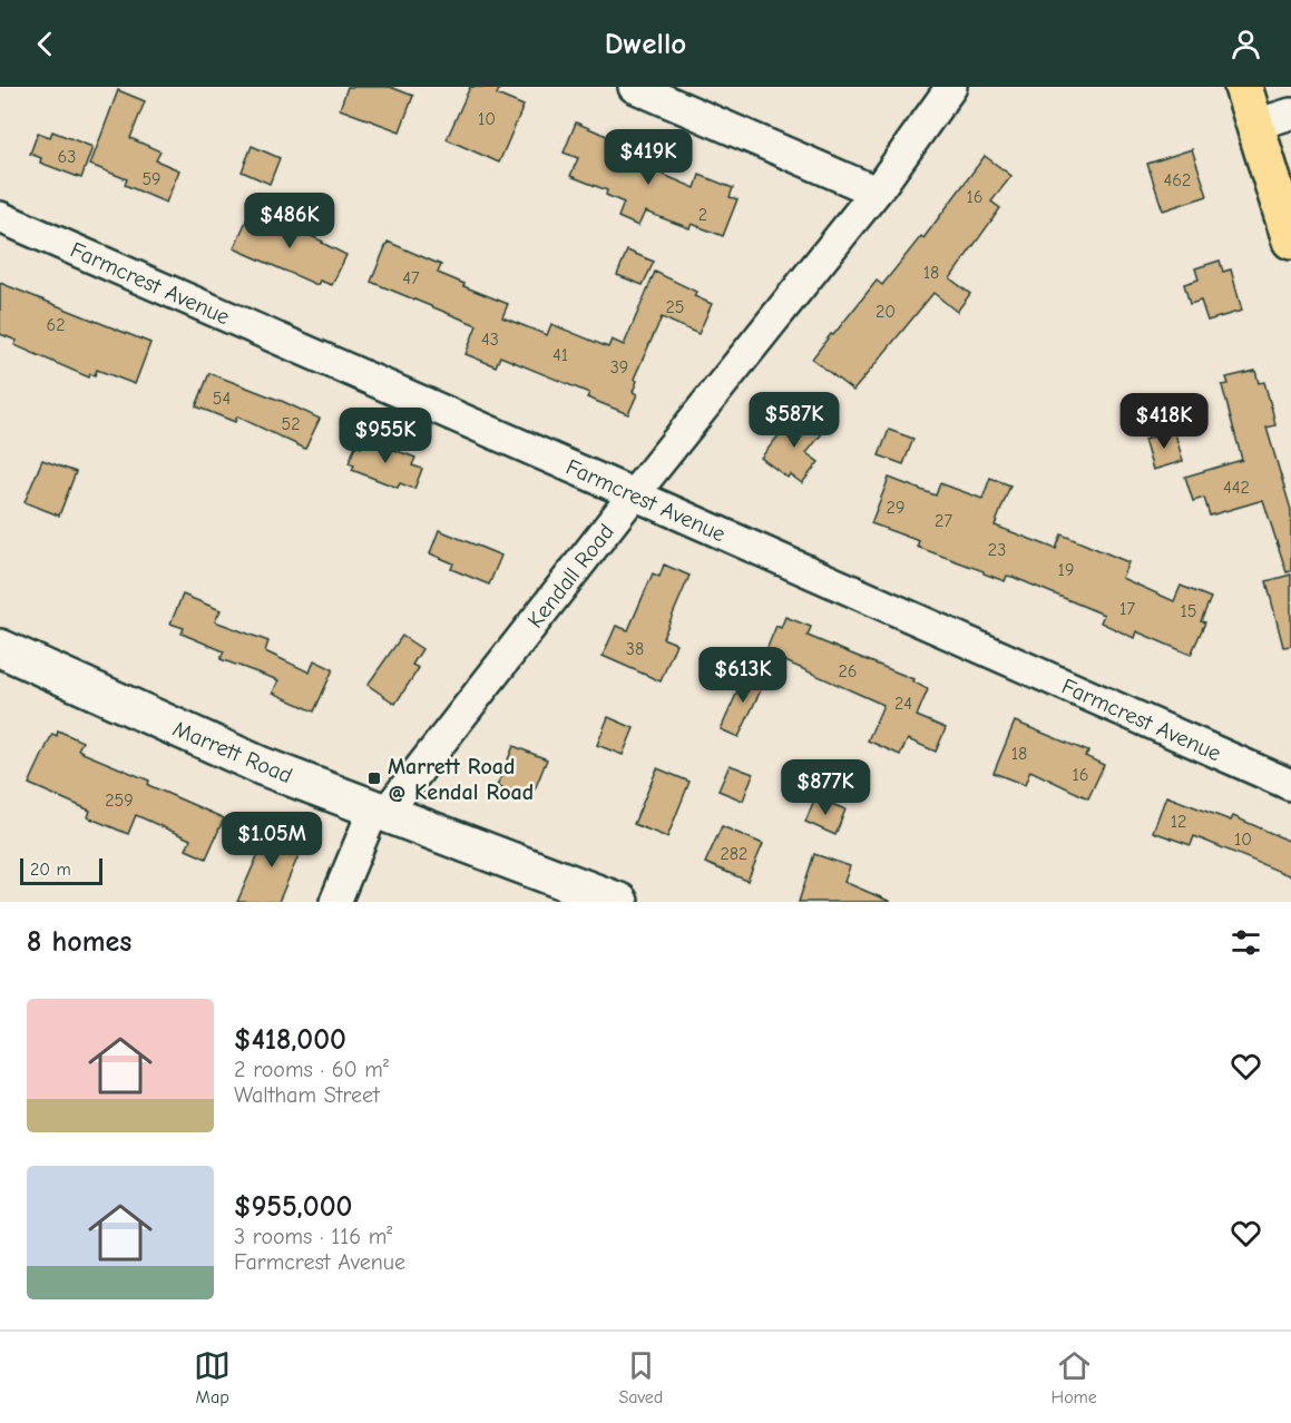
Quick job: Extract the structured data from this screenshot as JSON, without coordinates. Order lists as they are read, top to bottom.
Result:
{
  "streets": {
    "main road": ["Marrett Road"],
    "street": ["Farmcrest Avenue", "Kendall Road"]
  },
  "crossings": [
    ["Farmcrest Avenue", "Kendall Road"],
    ["Kendall Road", "Marrett Road"]
  ],
  "places": {
    "transit": ["Marrett Road @ Kendal Road"]
  },
  "house_numbers": [
    "10",
    "63",
    "59",
    "462",
    "16",
    "2",
    "18",
    "47",
    "25",
    "20",
    "62",
    "43",
    "41",
    "39",
    "54",
    "52",
    "442",
    "29",
    "27",
    "23",
    "19",
    "17",
    "15",
    "38",
    "26",
    "24",
    "18",
    "16",
    "259",
    "12",
    "10",
    "282"
  ],
  "scale_bar": "20 m",
  "page": {
    "header": "Dwello",
    "price": [
      "$419K",
      "$486K",
      "$587K",
      "$418K",
      "$955K",
      "$613K",
      "$877K",
      "$1.05M"
    ],
    "scale": "20 m",
    "heading": "8 homes",
    "list": [
      {
        "name": "$418,000",
        "note": "2 rooms · 60 m² · Waltham Street"
      },
      {
        "name": "$955,000",
        "note": "3 rooms · 116 m² · Farmcrest Avenue"
      }
    ],
    "tabs": ["Map", "Saved", "Home"]
  }
}
